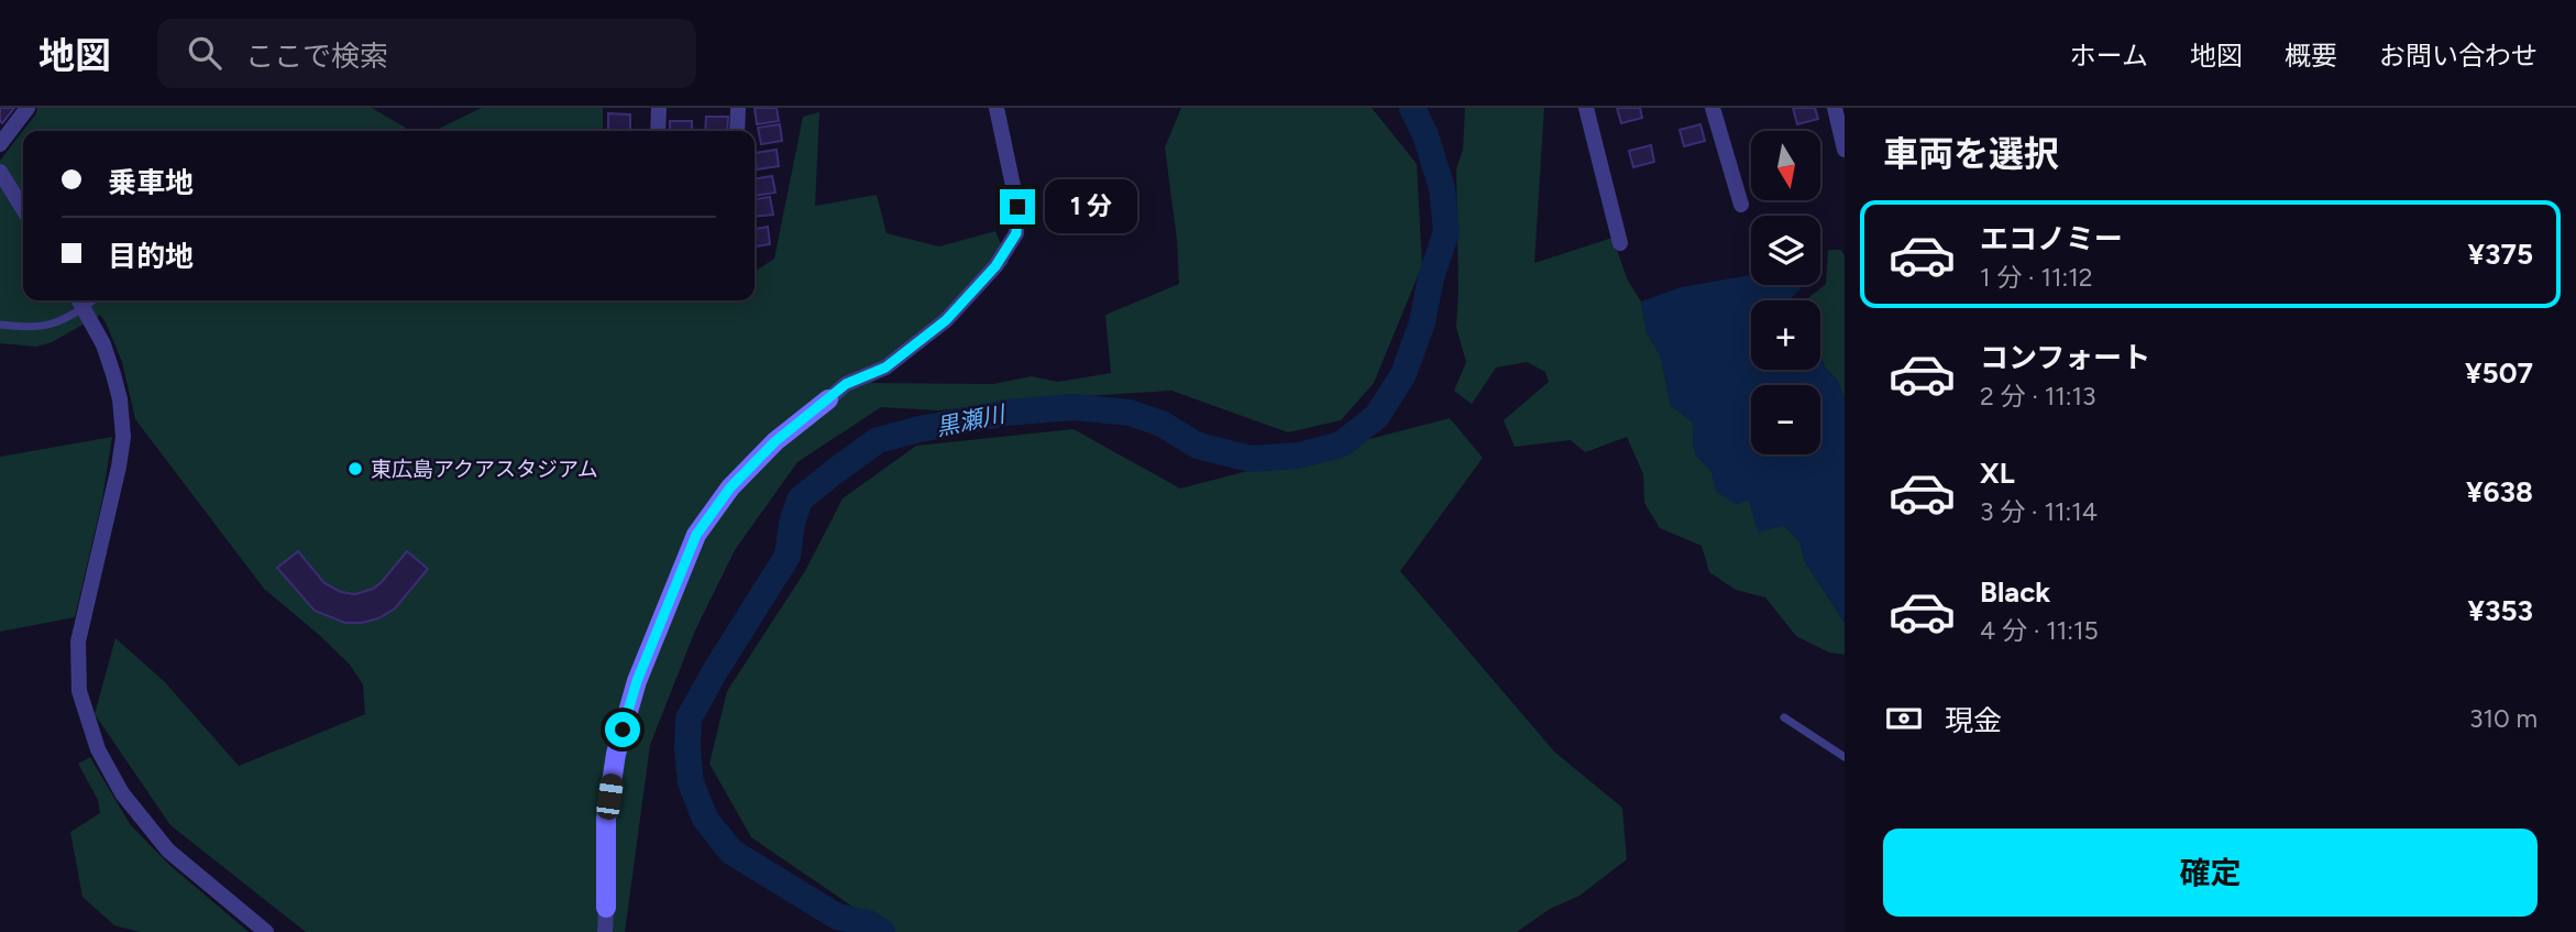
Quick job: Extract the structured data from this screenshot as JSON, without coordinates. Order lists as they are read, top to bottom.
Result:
{
  "water": ["黒瀬川"],
  "places": ["東広島アクアスタジアム"],
  "north": "bottom",
  "page": {
    "header": "地図",
    "search": "ここで検索",
    "nav": [
      "ホーム",
      "地図",
      "概要",
      "お問い合わせ"
    ],
    "heading": "車両を選択",
    "map_buttons": ["+", "−"],
    "banner": ["乗車地", "目的地"],
    "bubble": "1 分",
    "list": [
      {
        "name": "エコノミー",
        "note": "1 分 · 11:12",
        "value": "¥375"
      },
      {
        "name": "コンフォート",
        "note": "2 分 · 11:13",
        "value": "¥507"
      },
      {
        "name": "XL",
        "note": "3 分 · 11:14",
        "value": "¥638"
      },
      {
        "name": "Black",
        "note": "4 分 · 11:15",
        "value": "¥353"
      }
    ],
    "pay": ["現金", "310 m"],
    "buttons": "確定"
  }
}
